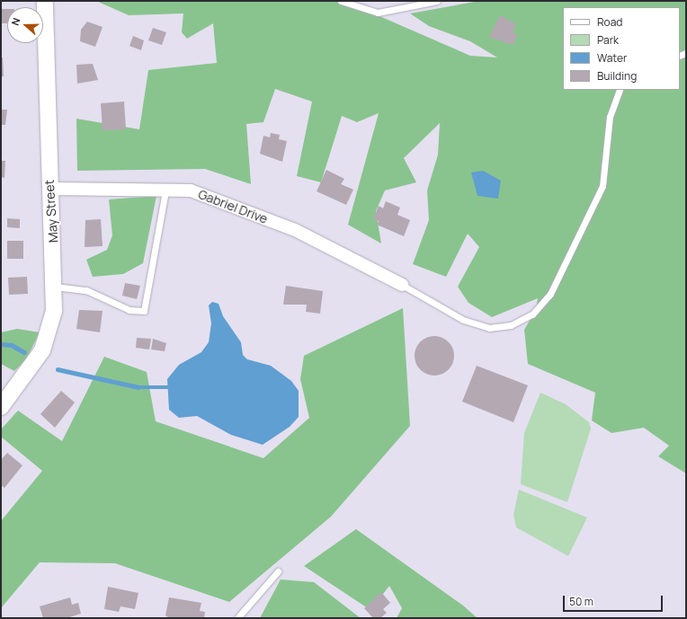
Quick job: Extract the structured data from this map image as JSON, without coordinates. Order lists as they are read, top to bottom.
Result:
{
  "streets": {
    "street": ["Gabriel Drive", "May Street"]
  },
  "crossings": [
    ["Gabriel Drive", "May Street"]
  ],
  "legend": [
    "Road",
    "Park",
    "Water",
    "Building"
  ],
  "scale_bar": "50 m",
  "north": "left"
}
